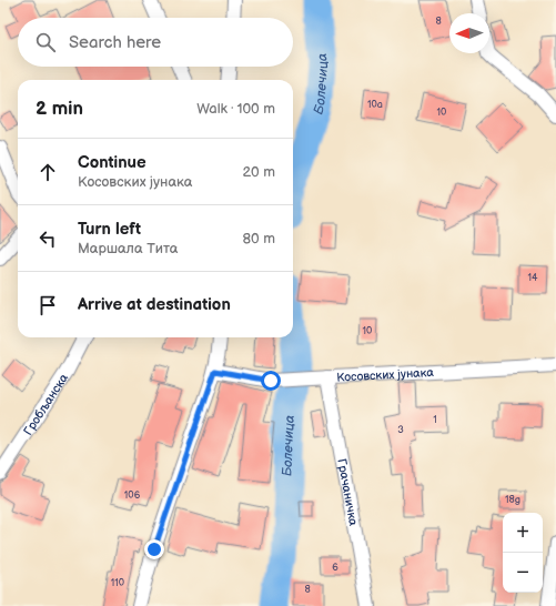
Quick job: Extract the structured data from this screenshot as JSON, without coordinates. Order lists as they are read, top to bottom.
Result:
{
  "streets": {
    "street": ["Косовских јунака", "Гробљанска", "Грачаничка"]
  },
  "crossings": [
    ["Косовских јунака", "Грачаничка"]
  ],
  "water": ["Болечица"],
  "house_numbers": [
    "8",
    "10a",
    "10",
    "14",
    "10",
    "1",
    "3",
    "106",
    "18g",
    "6",
    "110",
    "8"
  ],
  "north": "left",
  "page": {
    "search": "Search here",
    "heading": ["2 min", "Walk · 100 m"],
    "list": [
      ["Continue", "Косовских јунака", "20 m"],
      ["Turn left", "Маршала Тита", "80 m"],
      "Arrive at destination"
    ],
    "map_buttons": ["+", "−"]
  }
}
